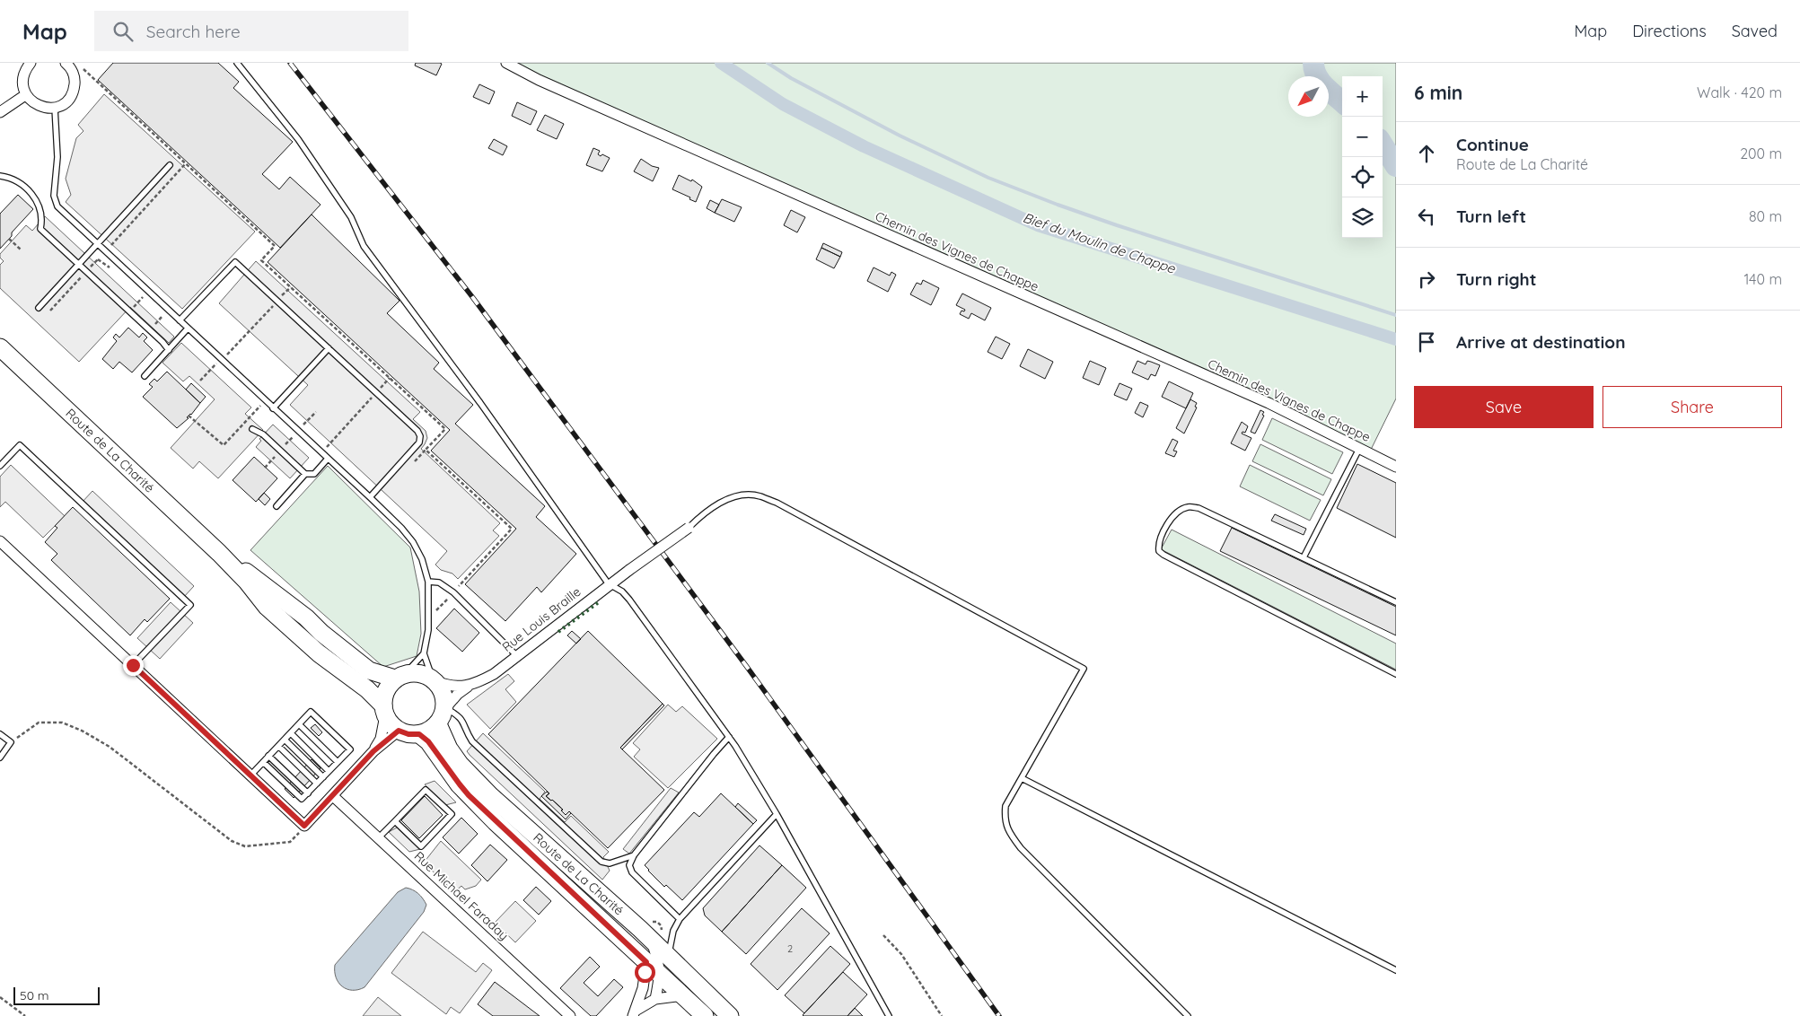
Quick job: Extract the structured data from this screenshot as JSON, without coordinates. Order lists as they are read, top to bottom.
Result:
{
  "streets": {
    "main road": ["Route de La Charité"],
    "street": ["Chemin des Vignes de Chappe", "Rue Louis Braille", "Rue Michael Faraday"]
  },
  "crossings": [
    ["Route de La Charité", "Rue Louis Braille"]
  ],
  "water": ["Bief du Moulin de Chappe"],
  "house_numbers": ["2"],
  "scale_bar": "50 m",
  "north": "bottom left",
  "page": {
    "header": "Map",
    "search": "Search here",
    "nav": ["Map", "Directions", "Saved"],
    "heading": ["6 min", "Walk · 420 m"],
    "map_buttons": ["+", "−"],
    "list": [
      ["Continue", "Route de La Charité", "200 m"],
      ["Turn left", "80 m"],
      ["Turn right", "140 m"],
      "Arrive at destination"
    ],
    "buttons": ["Save", "Share"],
    "scale": "50 m"
  }
}
